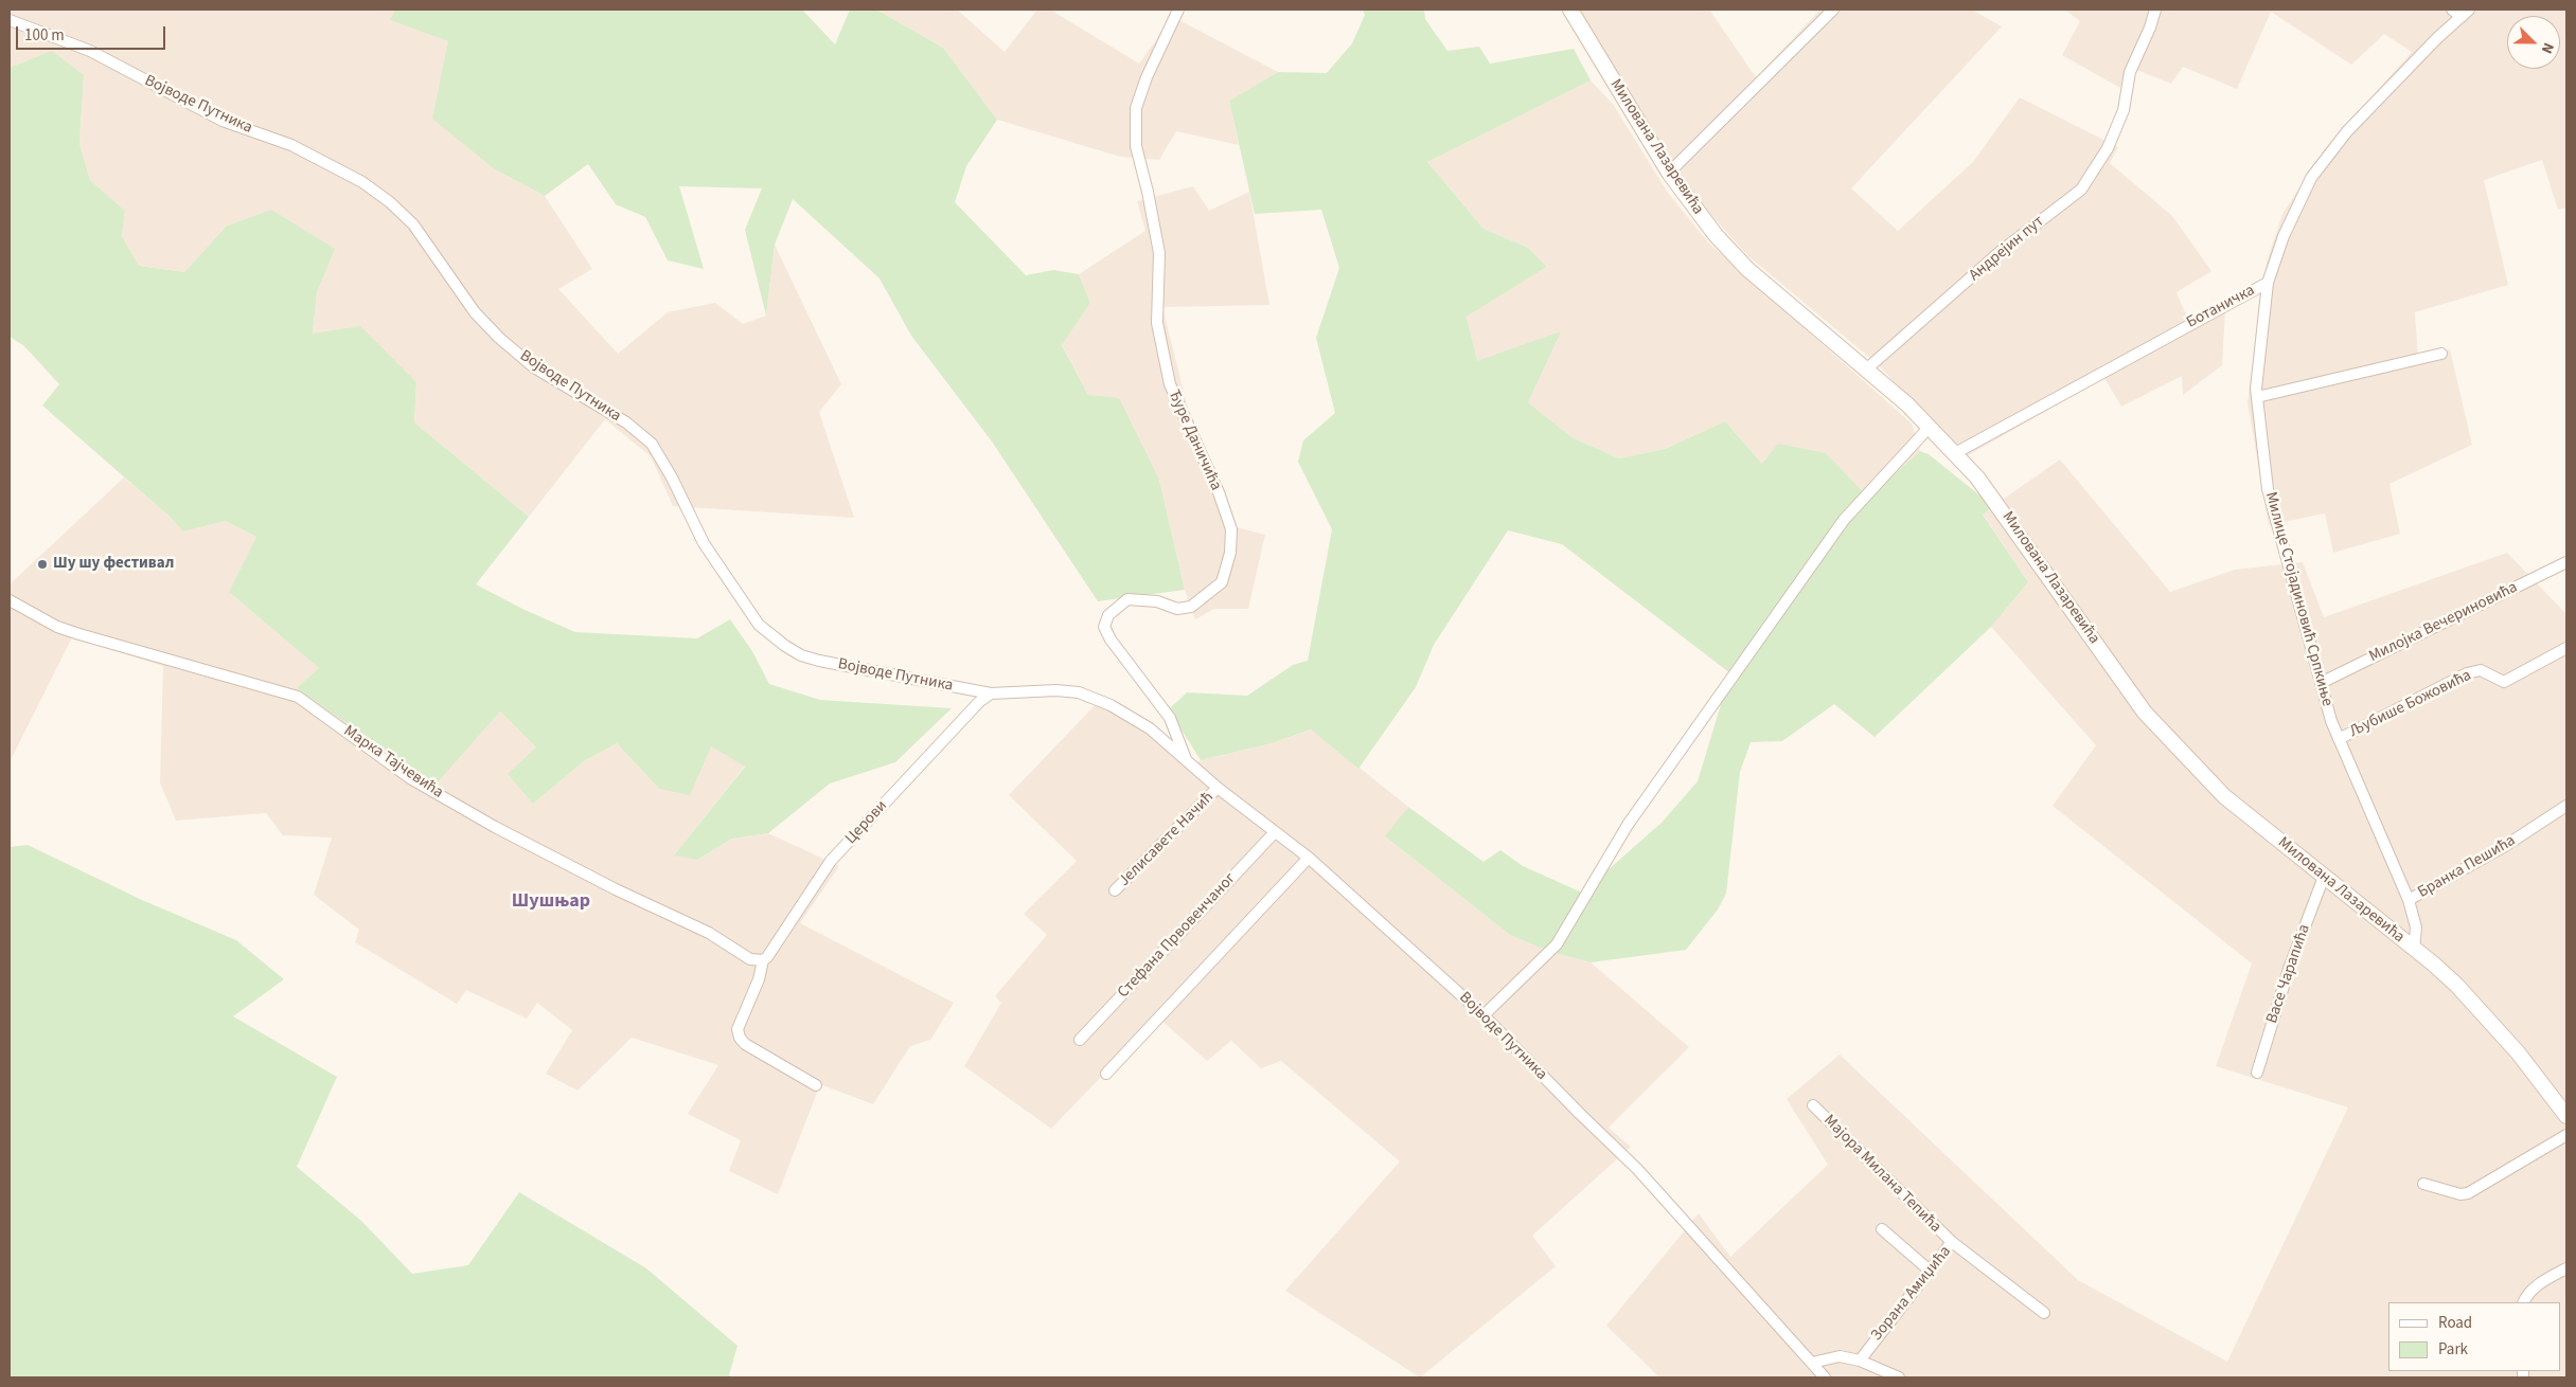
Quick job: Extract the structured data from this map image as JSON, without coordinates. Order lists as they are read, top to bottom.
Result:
{
  "streets": {
    "street": [
      "Војводе Путника",
      "Милована Лазаревића",
      "Андрејин пут",
      "Ботаничка",
      "Ђуре Даничића",
      "Милице Стојадиновић Српкиње",
      "Милојка Вечериновића",
      "Љубише Божовића",
      "Марка Тајчевића",
      "Церови",
      "Јелисавете Начић",
      "Бранка Пешића",
      "Стефана Првовенчаног",
      "Васе Чарапића",
      "Мајора Милана Тепића",
      "Зорана Амиџића"
    ]
  },
  "crossings": [
    ["Војводе Путника", "Ђуре Даничића"],
    ["Војводе Путника", "Церови"],
    ["Војводе Путника", "Јелисавете Начић"],
    ["Војводе Путника", "Стефана Првовенчаног"],
    ["Милована Лазаревића", "Андрејин пут"],
    ["Милована Лазаревића", "Ботаничка"],
    ["Милована Лазаревића", "Бранка Пешића"],
    ["Милована Лазаревића", "Васе Чарапића"],
    ["Ботаничка", "Милице Стојадиновић Српкиње"],
    ["Милице Стојадиновић Српкиње", "Милојка Вечериновића"],
    ["Милице Стојадиновић Српкиње", "Љубише Божовића"],
    ["Милице Стојадиновић Српкиње", "Бранка Пешића"],
    ["Марка Тајчевића", "Церови"],
    ["Мајора Милана Тепића", "Зорана Амиџића"]
  ],
  "districts": ["Шушњар"],
  "places": ["Шу шу фестивал"],
  "legend": ["Road", "Park"],
  "scale_bar": "100 m",
  "north": "bottom right"
}
